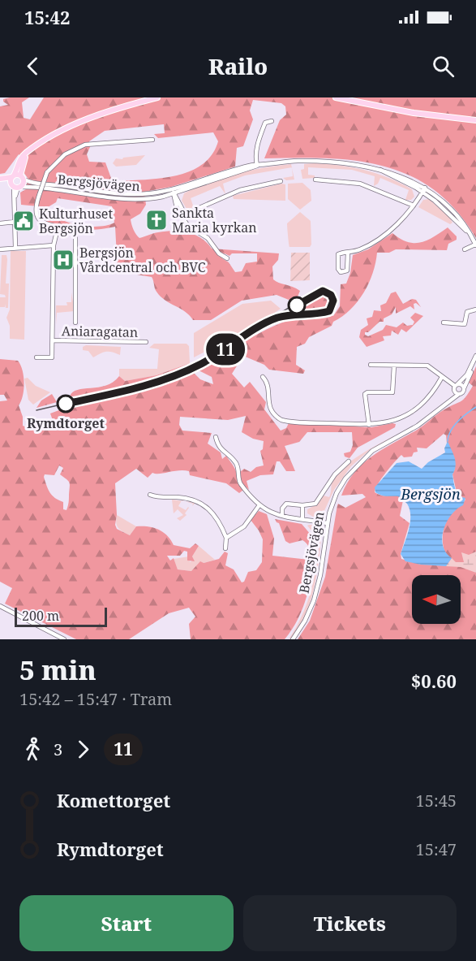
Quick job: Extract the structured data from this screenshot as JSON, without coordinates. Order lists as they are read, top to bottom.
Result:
{
  "streets": {
    "main road": ["Bergsjövägen"],
    "street": ["Aniaragatan"]
  },
  "water": ["Bergsjön"],
  "places": {
    "church": ["Sankta Maria kyrkan"],
    "public building": ["Kulturhuset Bergsjön"],
    "hospital": ["Bergsjön Vårdcentral och BVC"],
    "other": ["Rymdtorget"]
  },
  "lines": ["tram line 11"],
  "scale_bar": "200 m",
  "north": "left",
  "page": {
    "status": "15:42",
    "header": "Railo",
    "on_map": "11",
    "scale": "200 m",
    "heading": ["5 min", "15:42 – 15:47 · Tram", "$0.60"],
    "legs": ["3", "11"],
    "list": [
      {
        "name": "Komettorget",
        "value": "15:45"
      },
      {
        "name": "Rymdtorget",
        "value": "15:47"
      }
    ],
    "buttons": ["Start", "Tickets"]
  }
}
